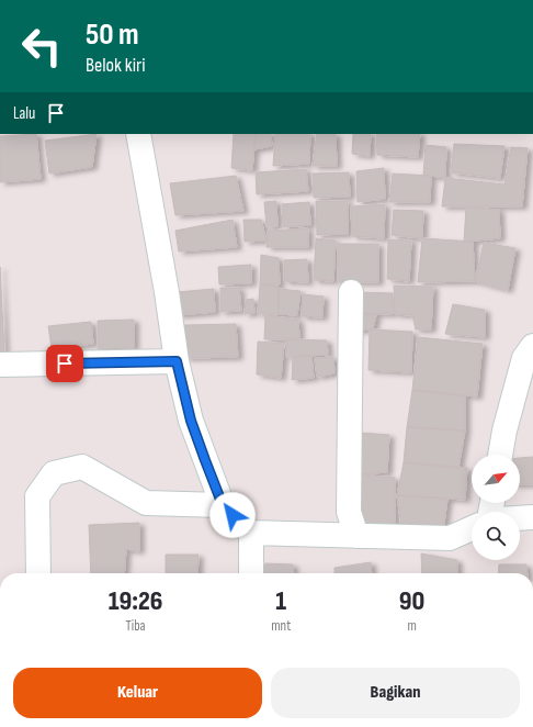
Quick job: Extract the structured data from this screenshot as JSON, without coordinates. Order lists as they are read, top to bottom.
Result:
{
  "north": "top right",
  "page": {
    "turn": ["50 m", "Belok kiri"],
    "then": "Lalu",
    "eta": [
      "19:26",
      "Tiba",
      "1",
      "mnt",
      "90",
      "m"
    ],
    "buttons": ["Keluar", "Bagikan"]
  }
}
